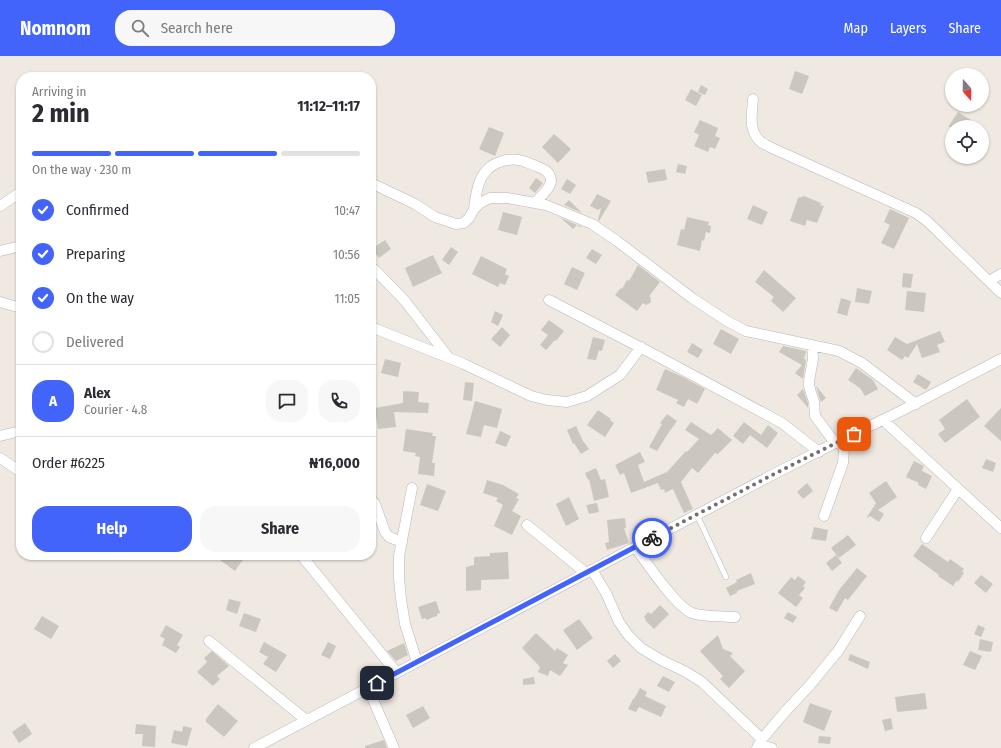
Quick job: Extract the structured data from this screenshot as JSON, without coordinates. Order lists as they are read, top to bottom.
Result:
{
  "north": "bottom",
  "page": {
    "header": "Nomnom",
    "search": "Search here",
    "nav": ["Map", "Layers", "Share"],
    "heading": ["2 min", "Arriving in", "11:12–11:17"],
    "panel": [
      "Alex",
      "Courier · 4.8",
      "Order #6225",
      "₦16,000"
    ],
    "bar": "On the way · 230 m",
    "list": [
      ["Confirmed", "10:47"],
      ["Preparing", "10:56"],
      ["On the way", "11:05"],
      "Delivered"
    ],
    "round": "A",
    "buttons": ["Help", "Share"]
  }
}
